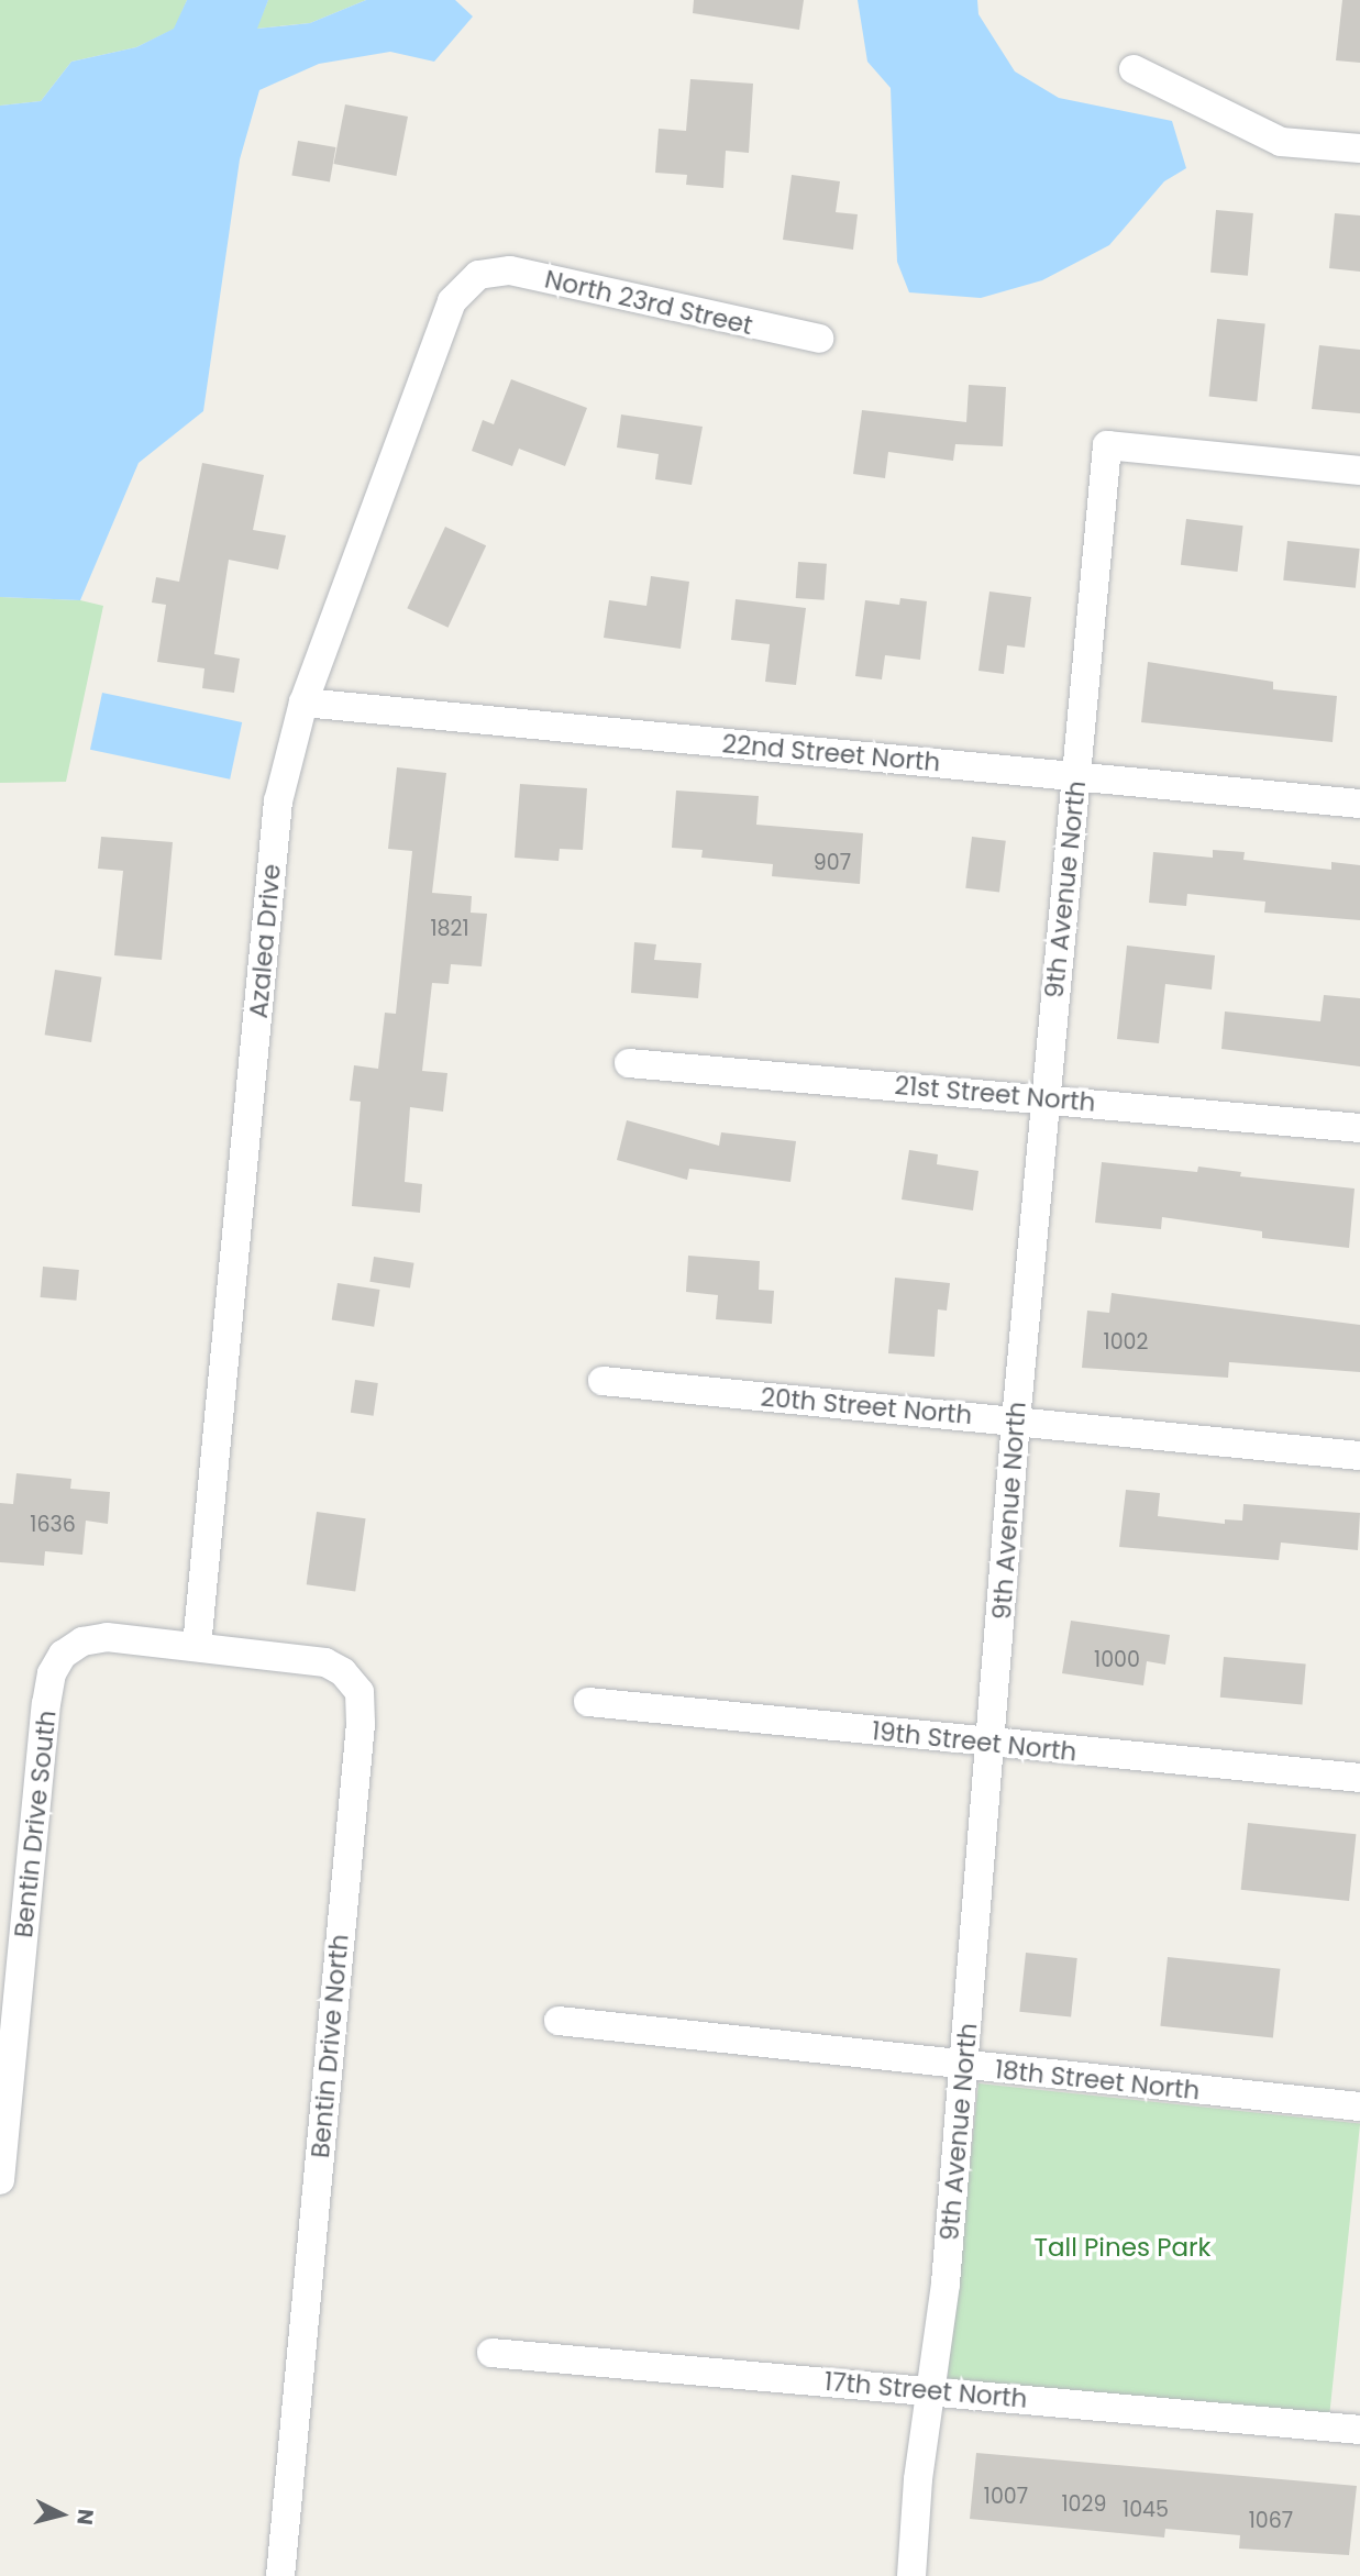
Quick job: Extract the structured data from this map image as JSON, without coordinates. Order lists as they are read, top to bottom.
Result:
{
  "streets": {
    "street": [
      "North 23rd Street",
      "22nd Street North",
      "9th Avenue North",
      "Azalea Drive",
      "21st Street North",
      "20th Street North",
      "19th Street North",
      "Bentin Drive South",
      "Bentin Drive North",
      "18th Street North",
      "17th Street North"
    ]
  },
  "crossings": [
    ["North 23rd Street", "Azalea Drive"],
    ["22nd Street North", "9th Avenue North"],
    ["22nd Street North", "Azalea Drive"],
    ["9th Avenue North", "21st Street North"],
    ["9th Avenue North", "20th Street North"],
    ["9th Avenue North", "19th Street North"],
    ["9th Avenue North", "18th Street North"],
    ["9th Avenue North", "17th Street North"],
    ["Azalea Drive", "Bentin Drive South"],
    ["Azalea Drive", "Bentin Drive North"],
    ["Bentin Drive South", "Bentin Drive North"]
  ],
  "parks": ["Tall Pines Park"],
  "house_numbers": [
    "907",
    "1821",
    "1002",
    "1636",
    "1000",
    "1007",
    "1029",
    "1045",
    "1067"
  ],
  "north": "right"
}
